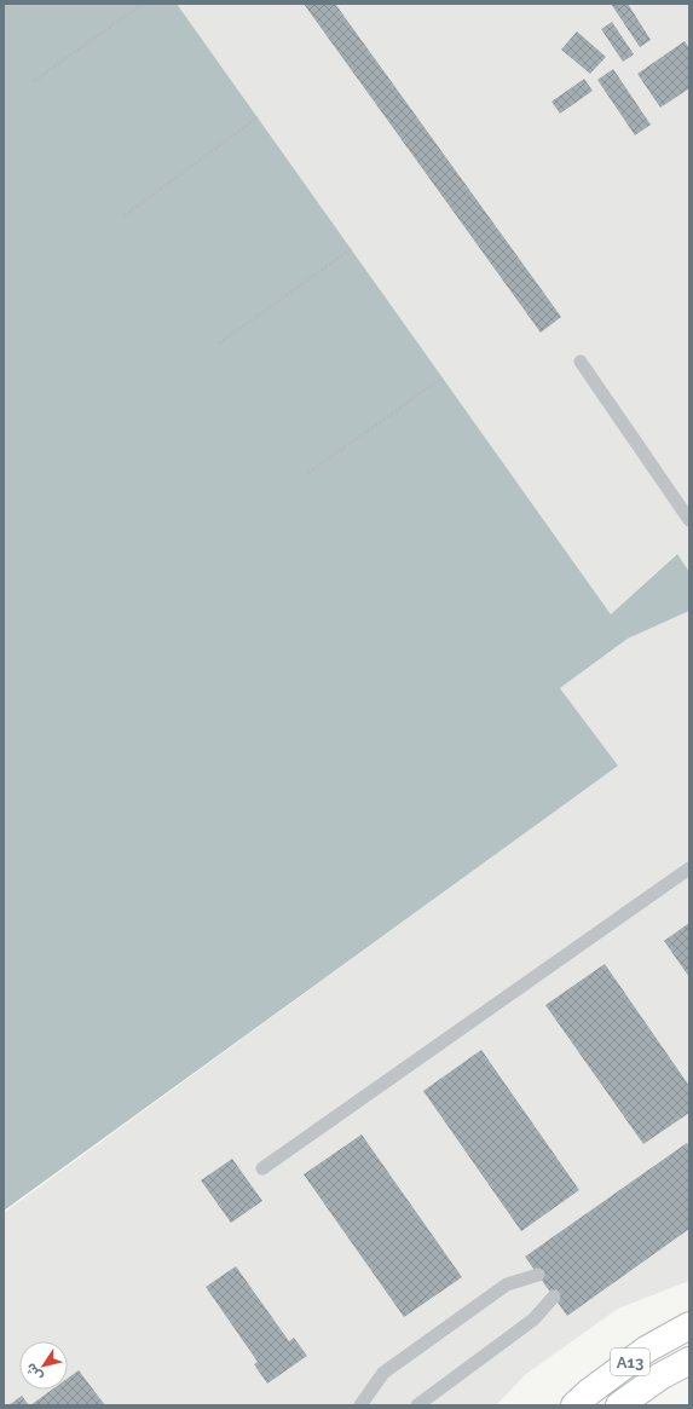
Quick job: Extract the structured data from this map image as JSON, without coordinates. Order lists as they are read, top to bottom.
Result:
{
  "streets": {
    "highway": ["A13"]
  },
  "north": "bottom left"
}
